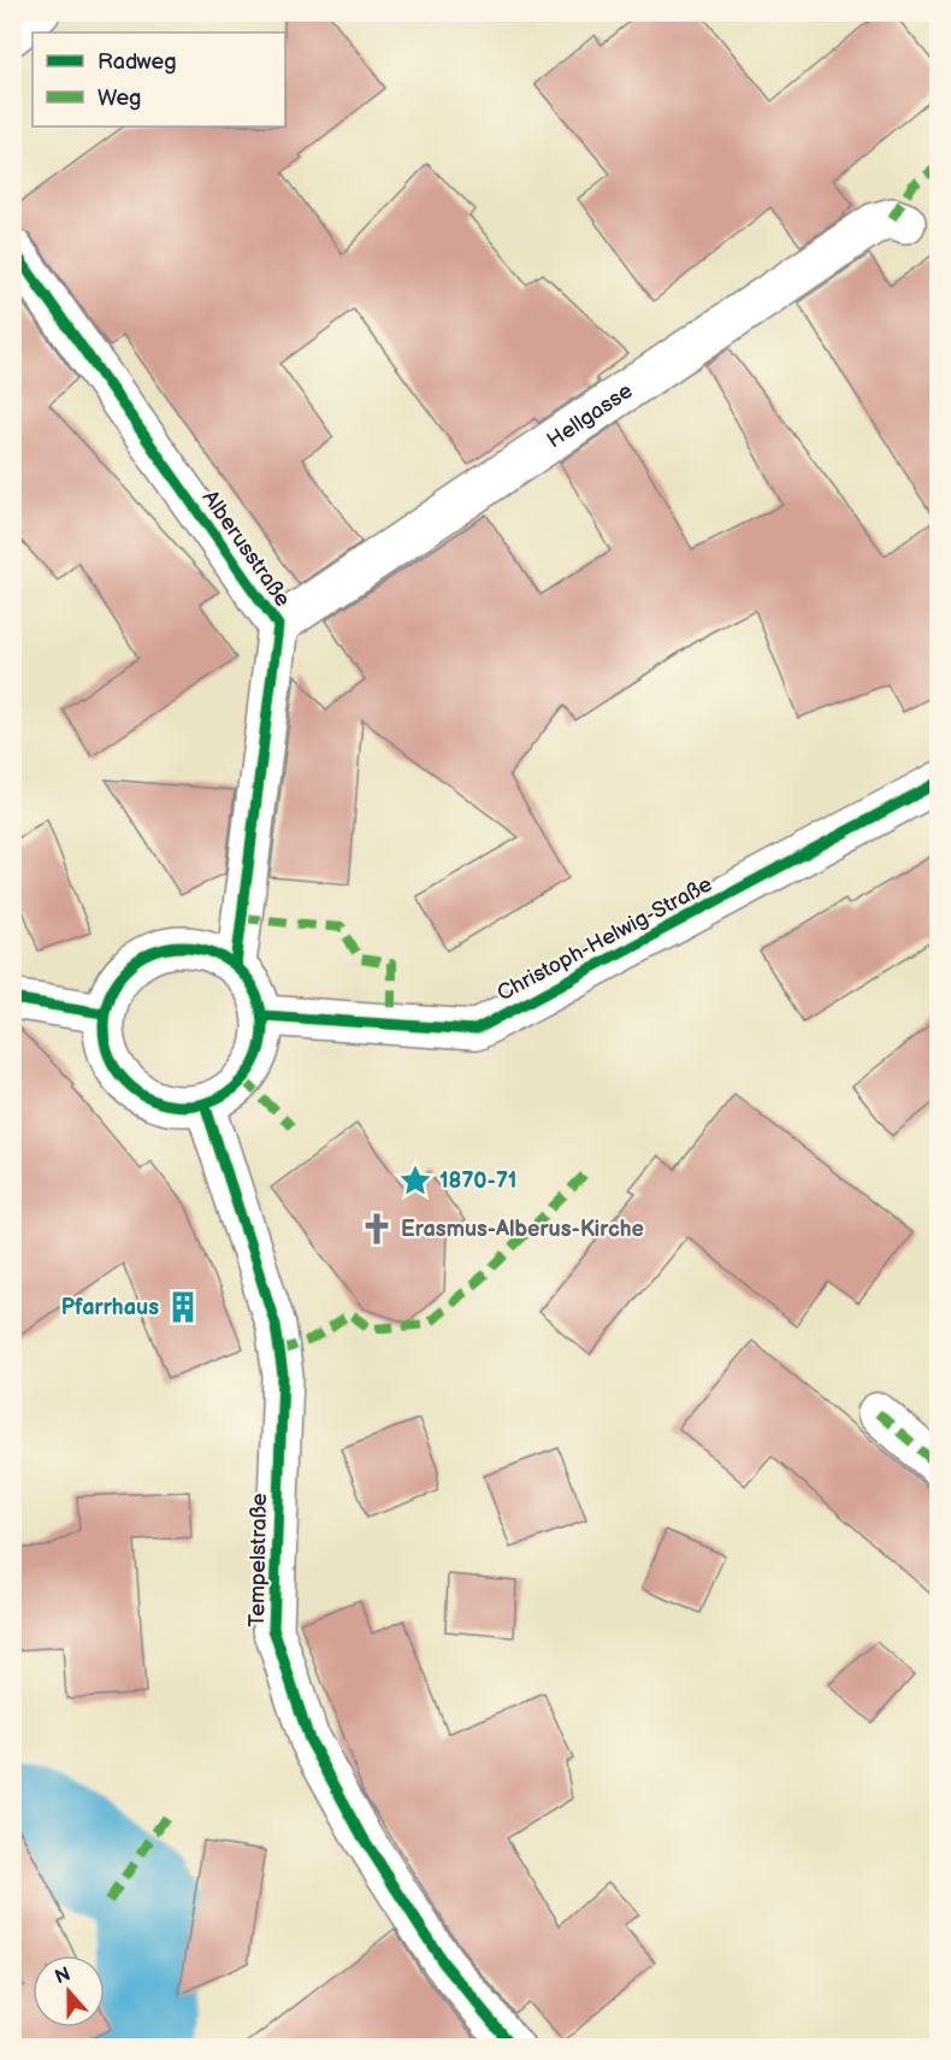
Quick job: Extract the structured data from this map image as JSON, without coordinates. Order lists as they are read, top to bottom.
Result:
{
  "streets": {
    "street": [
      "Hellgasse",
      "Alberusstraße",
      "Christoph-Helwig-Straße",
      "Tempelstraße"
    ]
  },
  "crossings": [
    ["Hellgasse", "Alberusstraße"],
    ["Alberusstraße", "Christoph-Helwig-Straße"],
    ["Alberusstraße", "Tempelstraße"],
    ["Christoph-Helwig-Straße", "Tempelstraße"]
  ],
  "places": {
    "place": ["1870-71"],
    "church": ["Erasmus-Alberus-Kirche"],
    "building": ["Pfarrhaus"]
  },
  "legend": ["Radweg", "Weg"],
  "north": "top"
}
